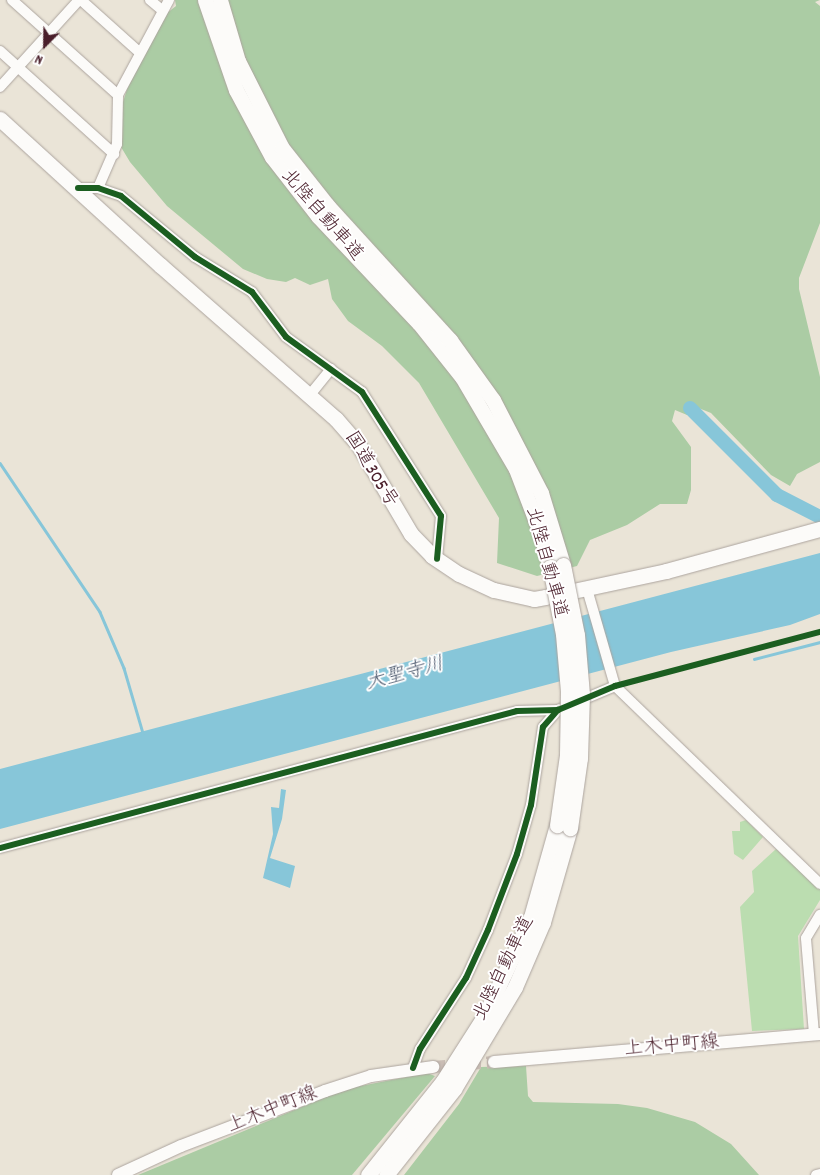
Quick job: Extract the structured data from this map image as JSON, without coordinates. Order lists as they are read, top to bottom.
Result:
{
  "streets": {
    "highway": ["北陸自動車道", "国道305号"],
    "main road": ["上木中町線"]
  },
  "water": ["大聖寺川"],
  "north": "bottom left"
}
